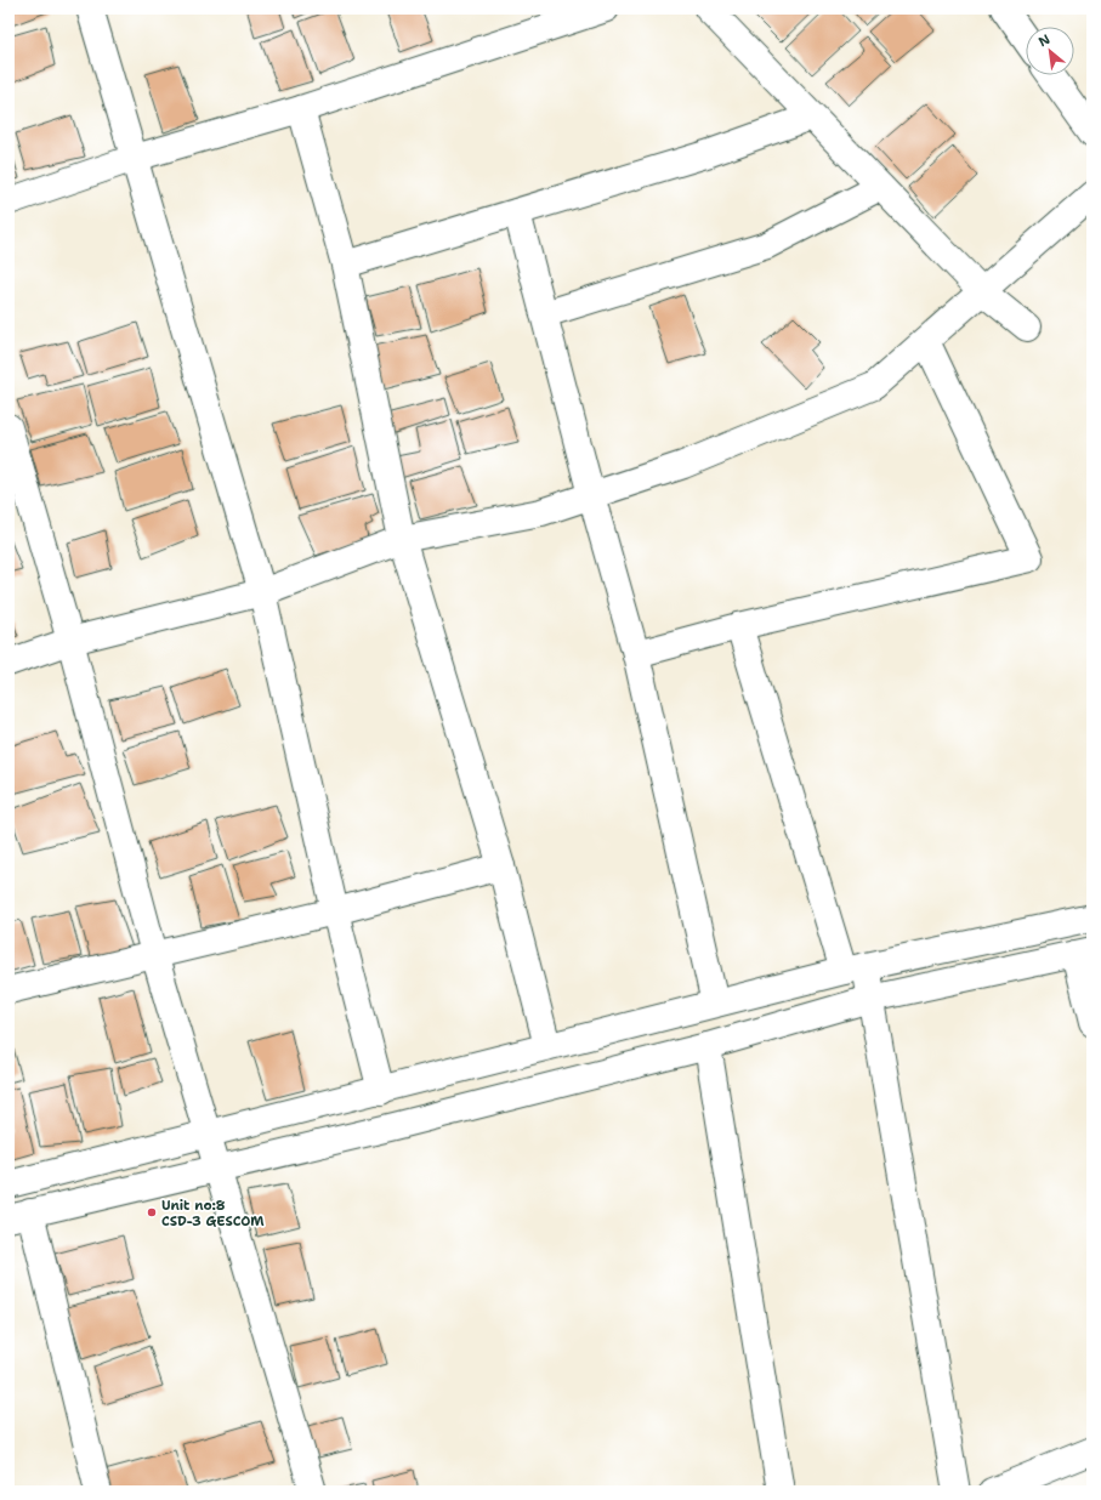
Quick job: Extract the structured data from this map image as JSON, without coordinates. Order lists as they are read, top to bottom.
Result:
{
  "places": ["Unit no:8 CSD-3 GESCOM"],
  "north": "top left"
}
